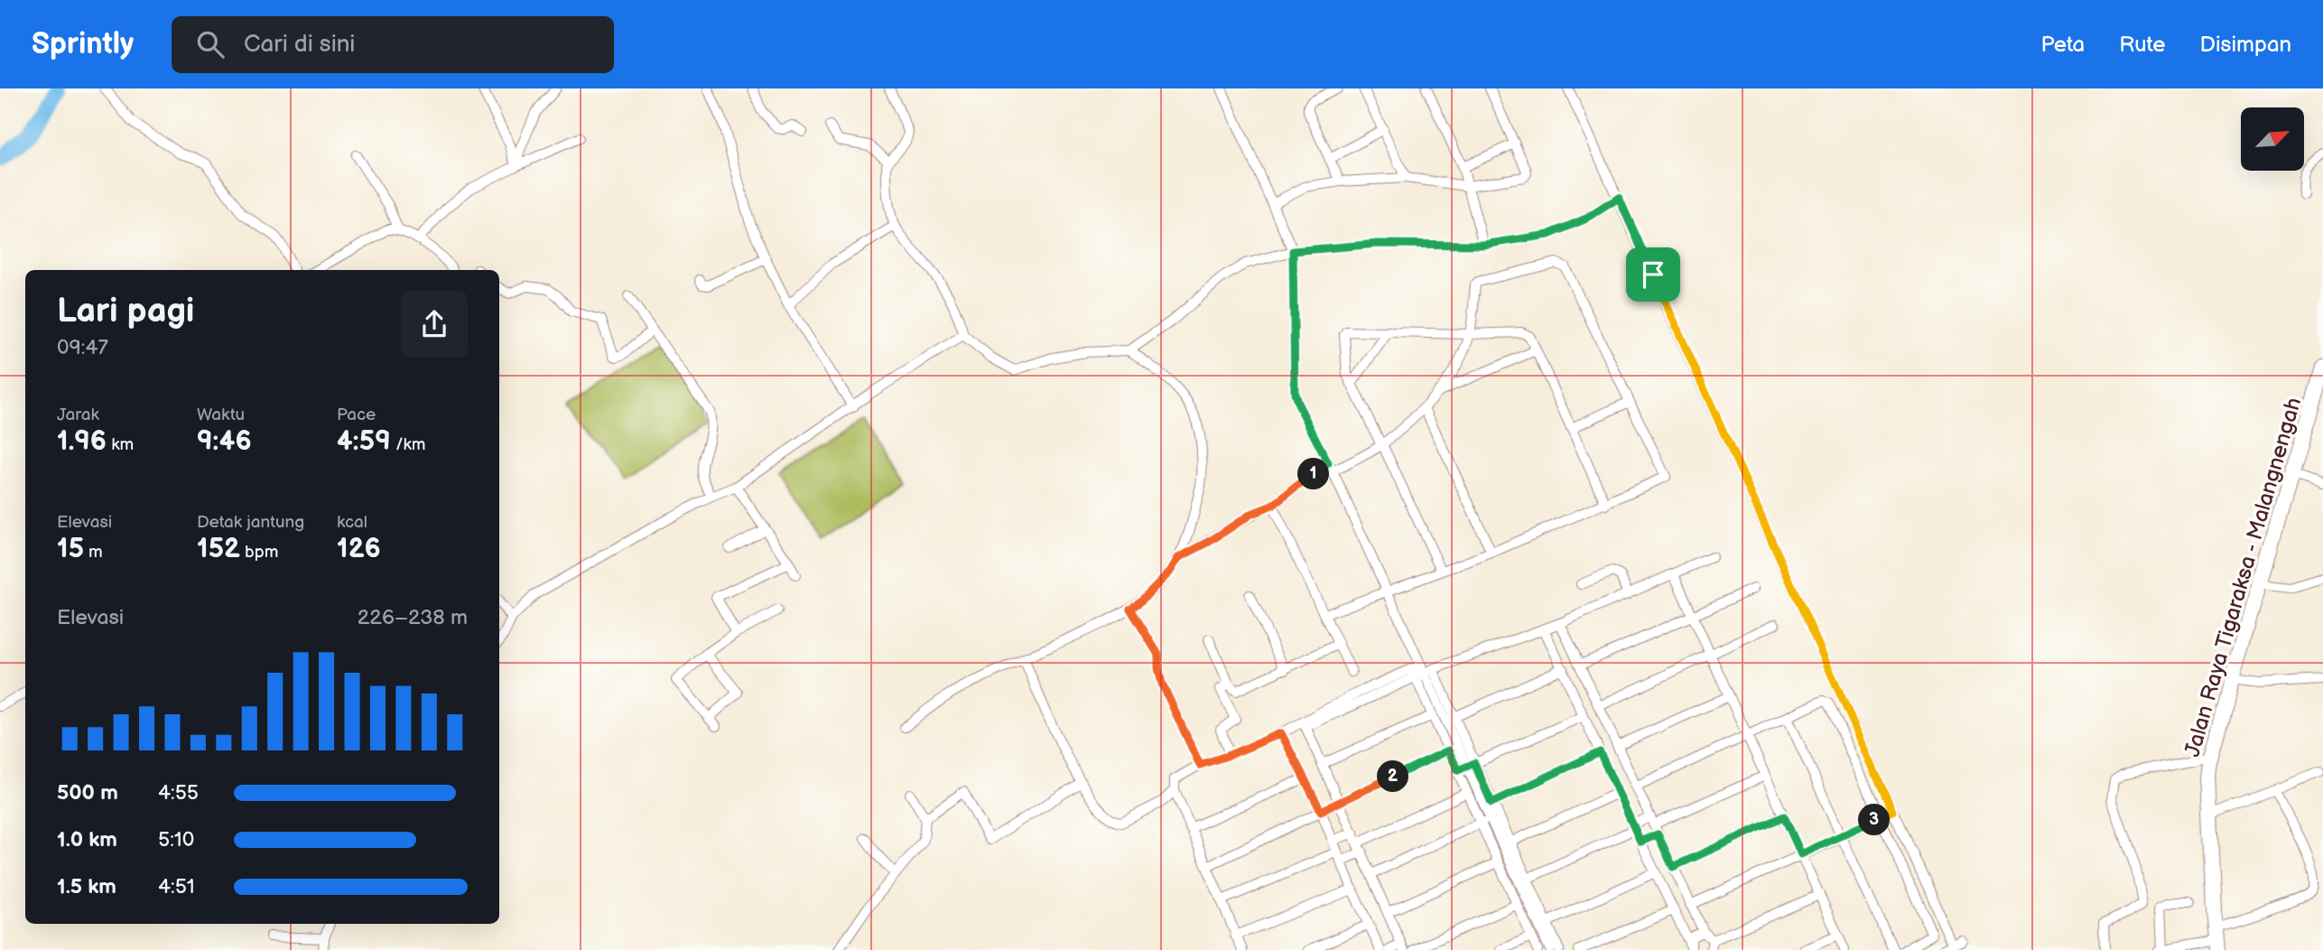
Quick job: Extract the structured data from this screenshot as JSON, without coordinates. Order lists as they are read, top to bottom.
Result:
{
  "streets": {
    "main road": ["Jalan Raya Tigaraksa - Malangnengah"]
  },
  "north": "top right",
  "page": {
    "header": "Sprintly",
    "search": "Cari di sini",
    "nav": ["Peta", "Rute", "Disimpan"],
    "heading": ["Lari pagi", "09:47"],
    "stats": [
      ["Jarak", "1.96 km"],
      ["Waktu", "9:46"],
      ["Pace", "4:59 /km"],
      ["Elevasi", "15 m"],
      ["Detak jantung", "152 bpm"],
      ["kcal", "126"]
    ],
    "pins": ["1", "2", "3"],
    "chart": ["Elevasi", "226–238 m"],
    "list": [
      {
        "name": "500 m",
        "note": "4:55"
      },
      {
        "name": "1.0 km",
        "note": "5:10"
      },
      {
        "name": "1.5 km",
        "note": "4:51"
      }
    ]
  }
}
